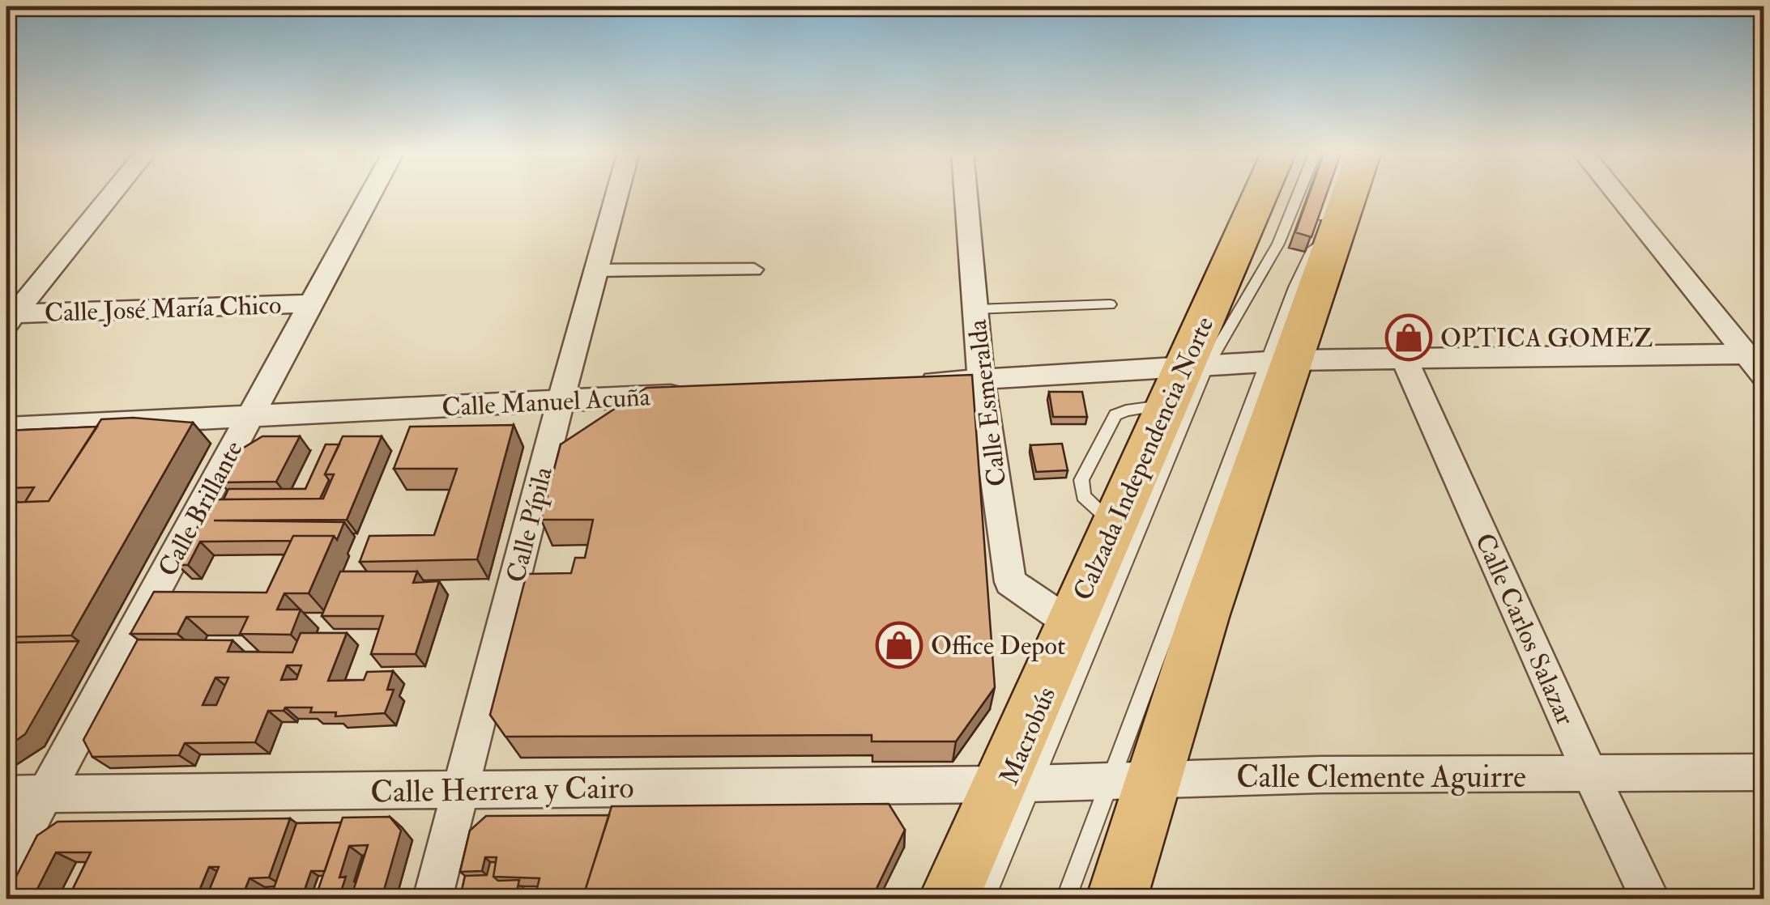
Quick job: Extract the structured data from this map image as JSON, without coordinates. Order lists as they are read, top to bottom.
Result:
{
  "streets": {
    "main road": ["Calzada Independencia Norte"],
    "street": [
      "Calle José María Chico",
      "Calle Manuel Acuña",
      "Calle Esmeralda",
      "Calle Brillante",
      "Calle Pípila",
      "Calle Carlos Salazar",
      "Calle Clemente Aguirre",
      "Calle Herrera y Cairo"
    ],
    "lane": ["Macrobús"]
  },
  "crossings": [
    ["Calle José María Chico", "Calle Brillante"],
    ["Calle Manuel Acuña", "Calle Brillante"],
    ["Calle Manuel Acuña", "Calle Pípila"],
    ["Calle Esmeralda", "Calzada Independencia Norte"],
    ["Calzada Independencia Norte", "Macrobús"],
    ["Calzada Independencia Norte", "Calle Clemente Aguirre"],
    ["Calzada Independencia Norte", "Calle Herrera y Cairo"],
    ["Calle Brillante", "Calle Herrera y Cairo"],
    ["Calle Pípila", "Calle Herrera y Cairo"],
    ["Calle Carlos Salazar", "Calle Clemente Aguirre"],
    ["Macrobús", "Calle Clemente Aguirre"],
    ["Macrobús", "Calle Herrera y Cairo"],
    ["Calle Clemente Aguirre", "Calle Herrera y Cairo"]
  ],
  "places": {
    "shop": ["OPTICA GOMEZ", "Office Depot"]
  }
}
